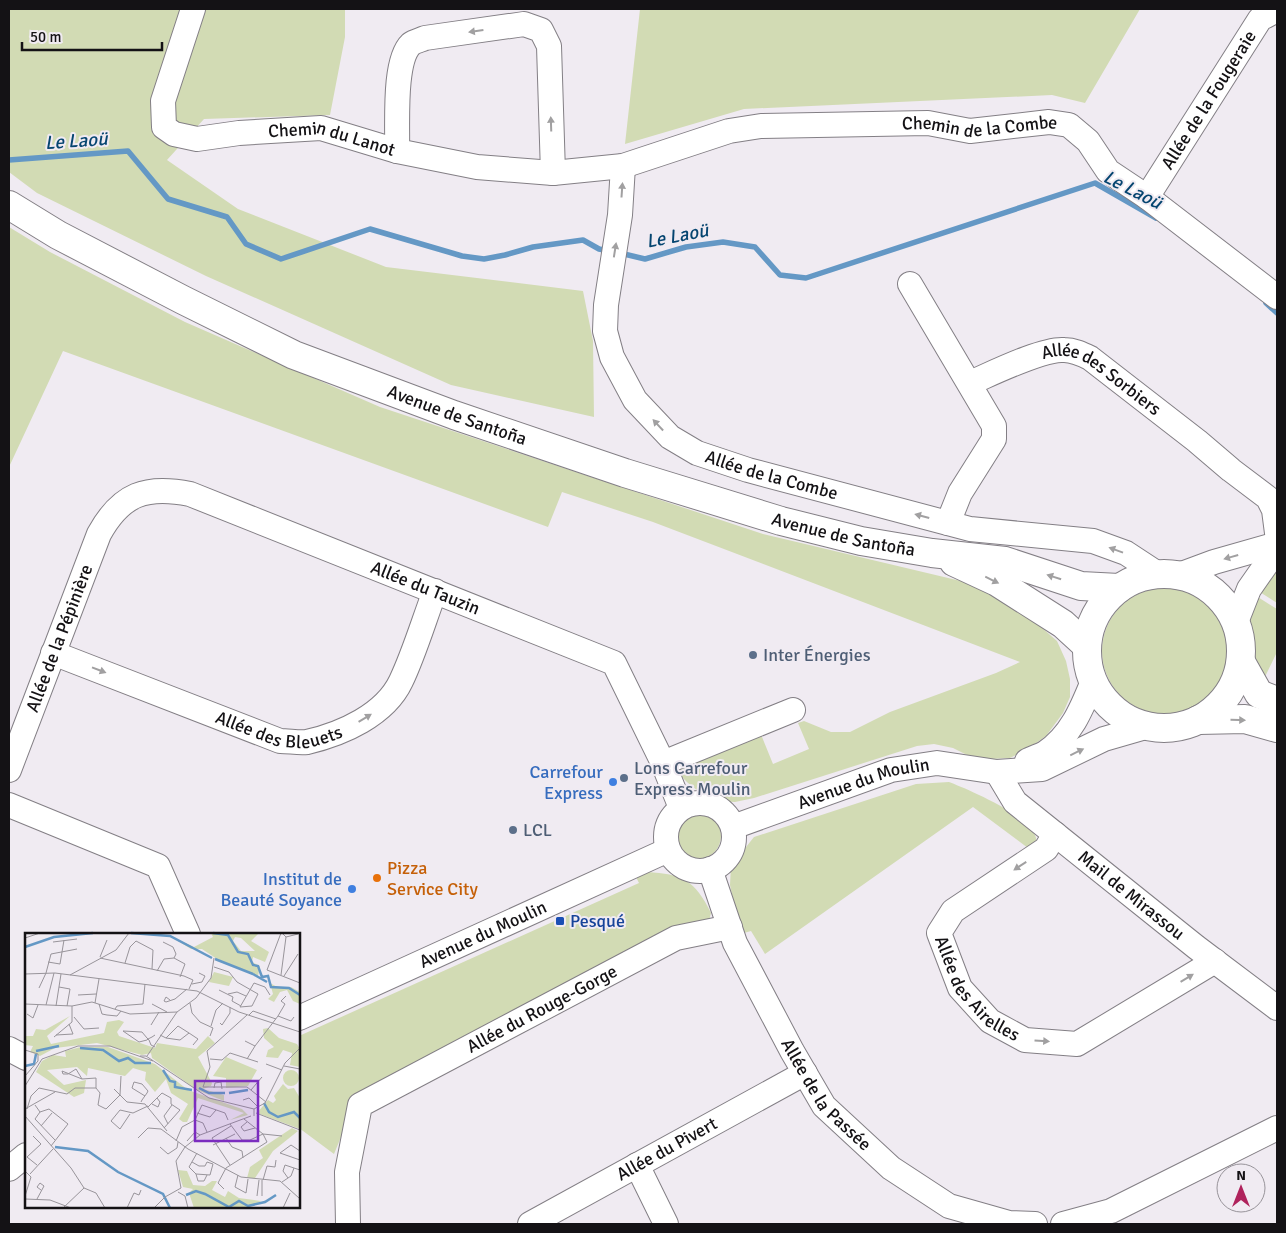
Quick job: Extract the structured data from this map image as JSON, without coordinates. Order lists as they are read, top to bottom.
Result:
{
  "streets": {
    "main road": ["Avenue de Santoña"],
    "street": [
      "Allée de la Fougeraie",
      "Chemin de la Combe",
      "Chemin du Lanot",
      "Allée des Sorbiers",
      "Allée de la Combe",
      "Allée du Tauzin",
      "Allée de la Pépinière",
      "Allée des Bleuets",
      "Avenue du Moulin",
      "Mail de Mirassou",
      "Allée des Airelles",
      "Allée du Rouge-Gorge",
      "Allée de la Passée",
      "Allée du Pivert"
    ]
  },
  "crossings": [
    ["Allée de la Fougeraie", "Chemin de la Combe"],
    ["Chemin de la Combe", "Chemin du Lanot"],
    ["Chemin de la Combe", "Allée de la Combe"],
    ["Chemin du Lanot", "Allée de la Combe"],
    ["Avenue de Santoña", "Allée de la Combe"],
    ["Avenue de Santoña", "Avenue du Moulin"],
    ["Allée de la Combe", "Avenue du Moulin"],
    ["Allée du Tauzin", "Allée de la Pépinière"],
    ["Allée du Tauzin", "Allée des Bleuets"],
    ["Allée du Tauzin", "Avenue du Moulin"],
    ["Allée du Tauzin", "Allée de la Passée"],
    ["Allée de la Pépinière", "Allée des Bleuets"],
    ["Avenue du Moulin", "Mail de Mirassou"],
    ["Avenue du Moulin", "Allée de la Passée"],
    ["Mail de Mirassou", "Allée des Airelles"],
    ["Allée du Rouge-Gorge", "Allée de la Passée"],
    ["Allée de la Passée", "Allée du Pivert"]
  ],
  "one_way": ["Allée de la Combe", "Allée des Bleuets"],
  "water": ["Le Laoü"],
  "places": {
    "other": [
      "Inter Énergies",
      "Lons Carrefour Express Moulin",
      "Carrefour Express",
      "LCL",
      "Pizza Service City",
      "Institut de Beauté Soyance"
    ],
    "transit": ["Pesqué"]
  },
  "scale_bar": "50 m",
  "north": "top"
}
